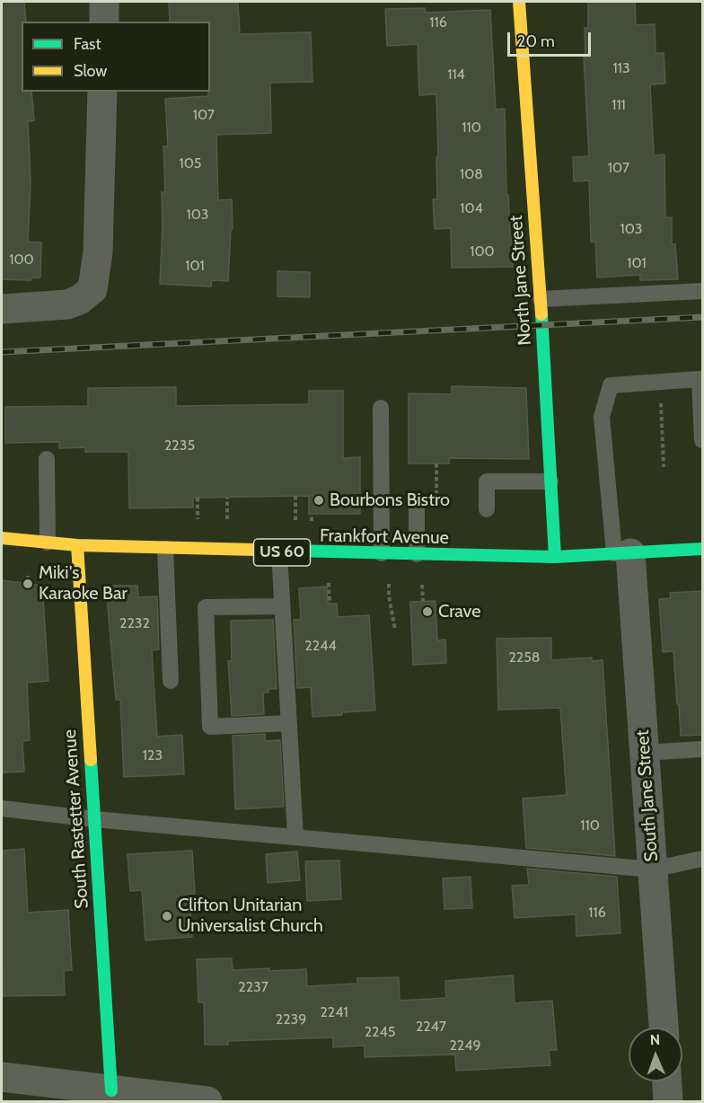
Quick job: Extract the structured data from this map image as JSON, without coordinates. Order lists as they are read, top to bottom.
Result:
{
  "streets": {
    "street": [
      "North Jane Street",
      "Frankfort Avenue",
      "US 60",
      "South Jane Street",
      "South Rastetter Avenue"
    ]
  },
  "crossings": [
    ["North Jane Street", "Frankfort Avenue"],
    ["Frankfort Avenue", "South Jane Street"],
    ["Frankfort Avenue", "South Rastetter Avenue"]
  ],
  "places": [
    "Bourbons Bistro",
    "Miki's Karaoke Bar",
    "Crave",
    "Clifton Unitarian Universalist Church"
  ],
  "house_numbers": [
    "116",
    "113",
    "114",
    "111",
    "107",
    "110",
    "105",
    "107",
    "108",
    "104",
    "103",
    "103",
    "100",
    "100",
    "101",
    "101",
    "2235",
    "2232",
    "2244",
    "2258",
    "123",
    "110",
    "116",
    "2237",
    "2241",
    "2239",
    "2247",
    "2245",
    "2249"
  ],
  "legend": ["Fast", "Slow"],
  "scale_bar": "20 m",
  "north": "top"
}
